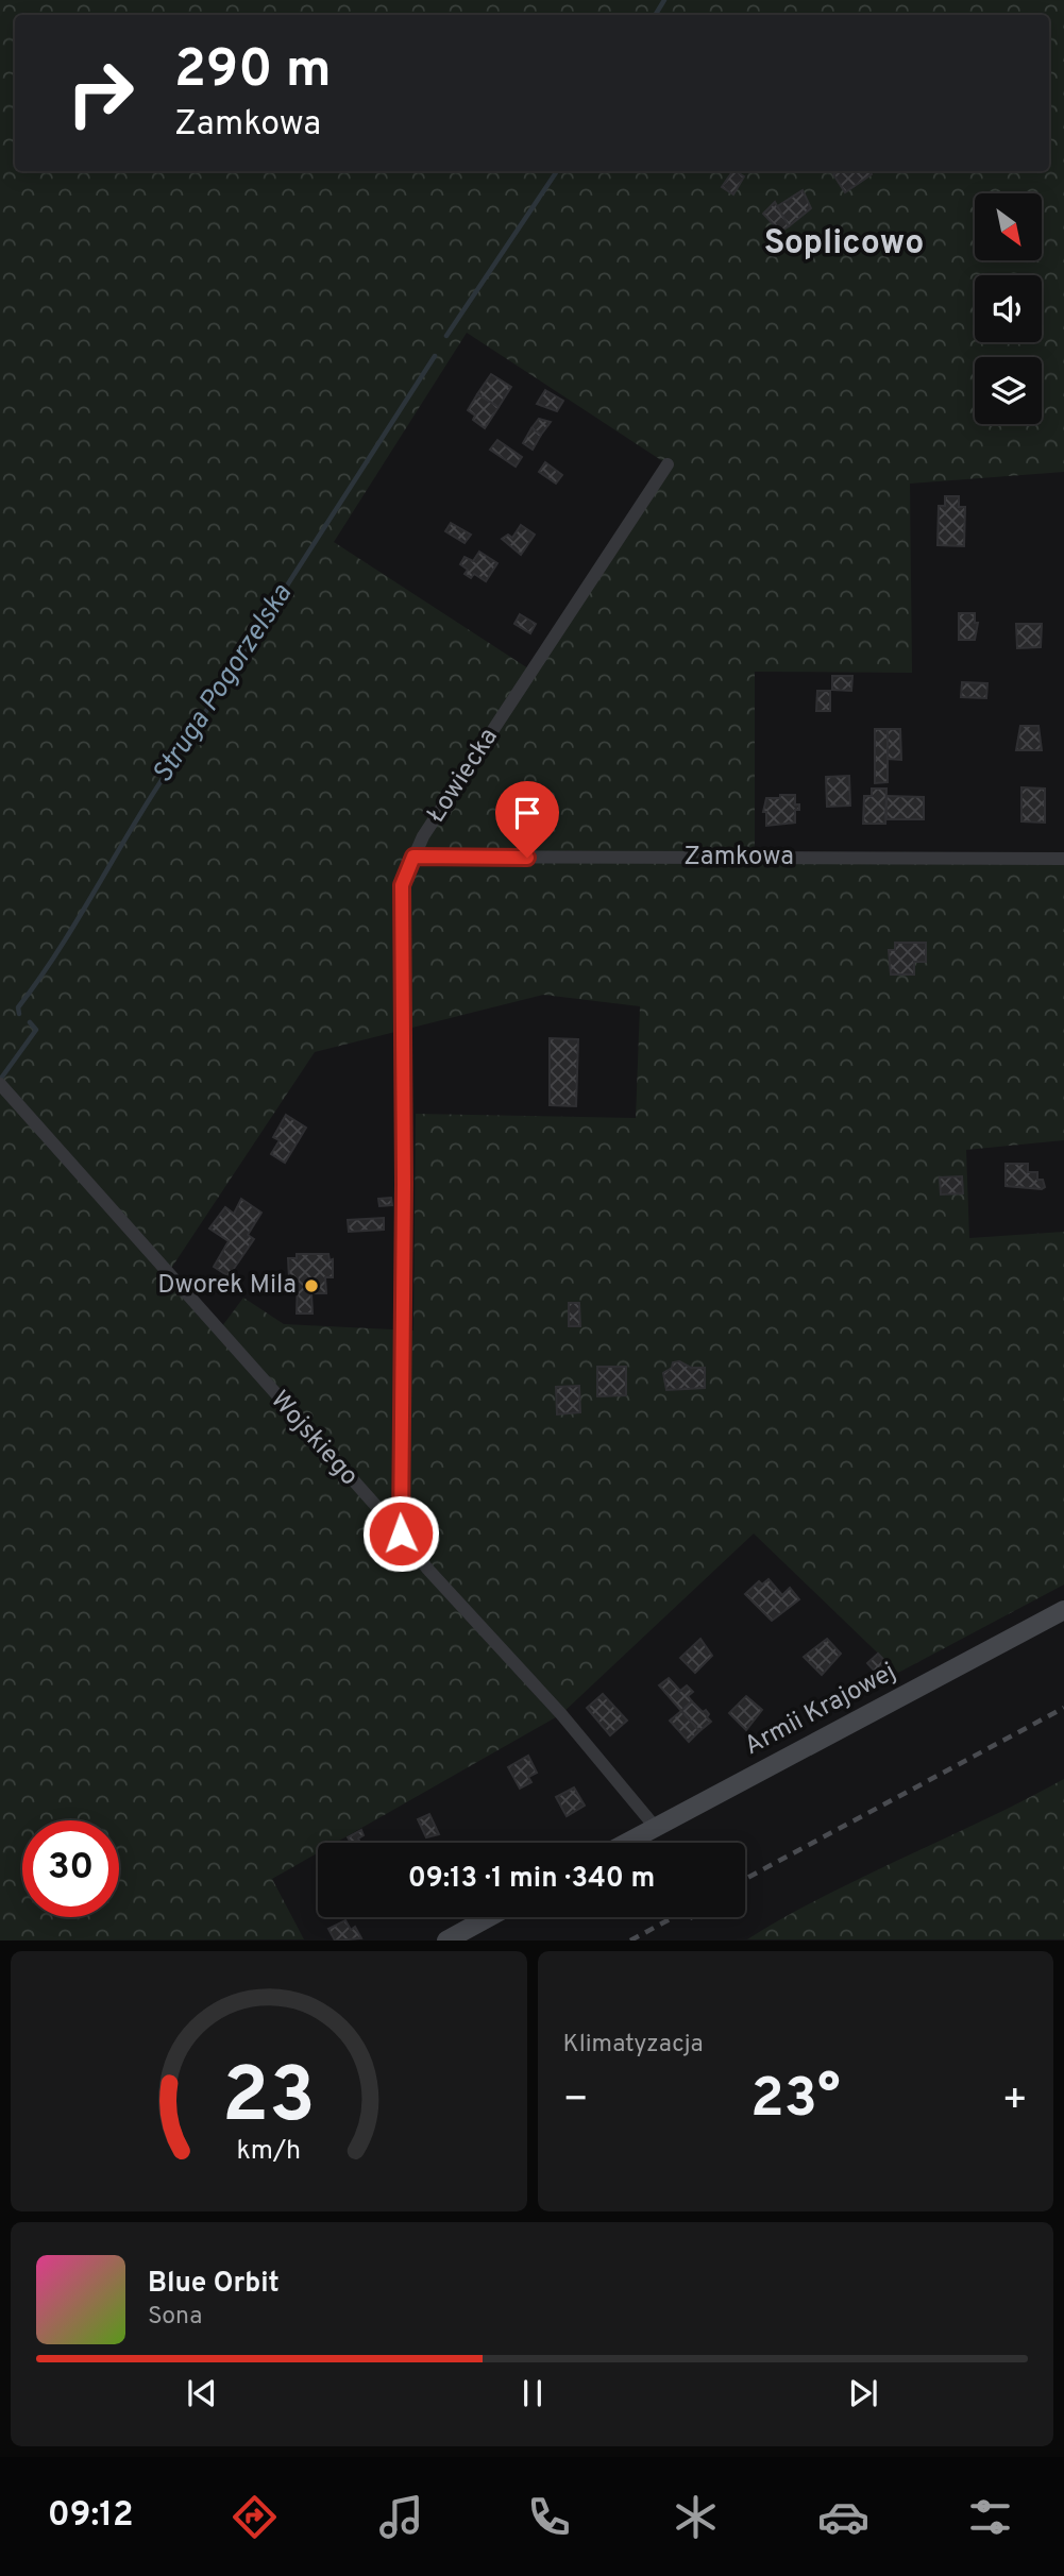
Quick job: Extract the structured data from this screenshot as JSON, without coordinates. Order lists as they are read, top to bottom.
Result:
{
  "streets": {
    "main road": ["Armii Krajowej"],
    "street": ["Łowiecka", "Zamkowa", "Wojskiego"]
  },
  "crossings": [
    ["Łowiecka", "Zamkowa"],
    ["Łowiecka", "Wojskiego"],
    ["Wojskiego", "Armii Krajowej"]
  ],
  "districts": ["Soplicowo"],
  "water": ["Struga Pogorzelska"],
  "places": ["Dworek Mila"],
  "north": "bottom right",
  "page": {
    "turn": ["290 m", "Zamkowa"],
    "limit": "30",
    "trip": "09:13 · 1 min · 340 m",
    "tile": "Klimatyzacja",
    "heat": ["−", "23°", "+"],
    "song": ["Blue Orbit", "Sona"],
    "tabs": "09:12",
    "gauge": ["23", "km/h"]
  }
}
